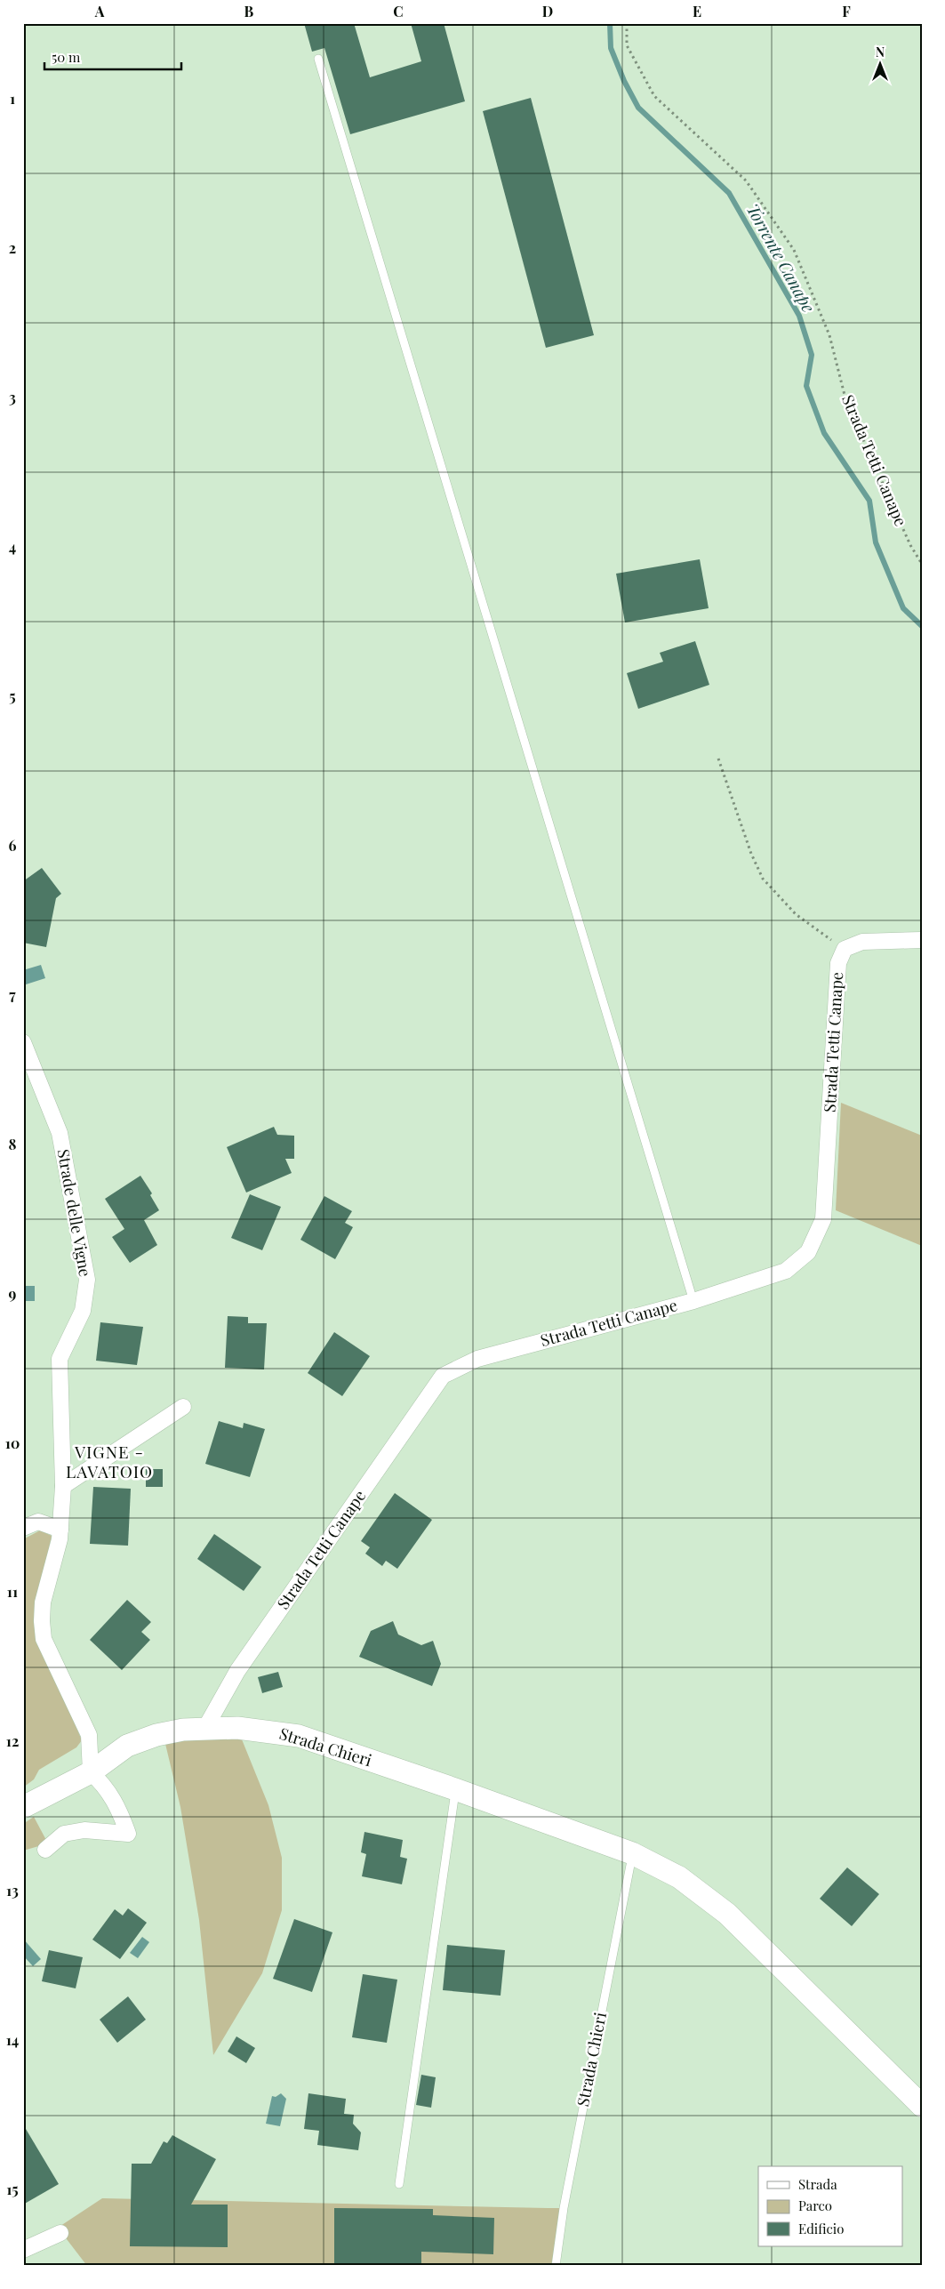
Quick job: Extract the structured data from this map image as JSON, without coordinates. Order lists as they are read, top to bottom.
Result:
{
  "streets": {
    "main road": ["Strada Chieri"],
    "street": ["Strada Tetti Canape", "Strade delle Vigne"]
  },
  "crossings": [
    ["Strada Tetti Canape", "Strada Chieri"],
    ["Strade delle Vigne", "Strada Chieri"]
  ],
  "districts": ["VIGNE - LAVATOIO"],
  "water": ["Torrente Canape"],
  "legend": ["Strada", "Parco", "Edificio"],
  "scale_bar": "50 m",
  "north": "top",
  "grid": {
    "columns": [
      "A",
      "B",
      "C",
      "D",
      "E",
      "F"
    ],
    "rows": [
      "1",
      "2",
      "3",
      "4",
      "5",
      "6",
      "7",
      "8",
      "9",
      "10",
      "11",
      "12",
      "13",
      "14",
      "15"
    ]
  }
}
